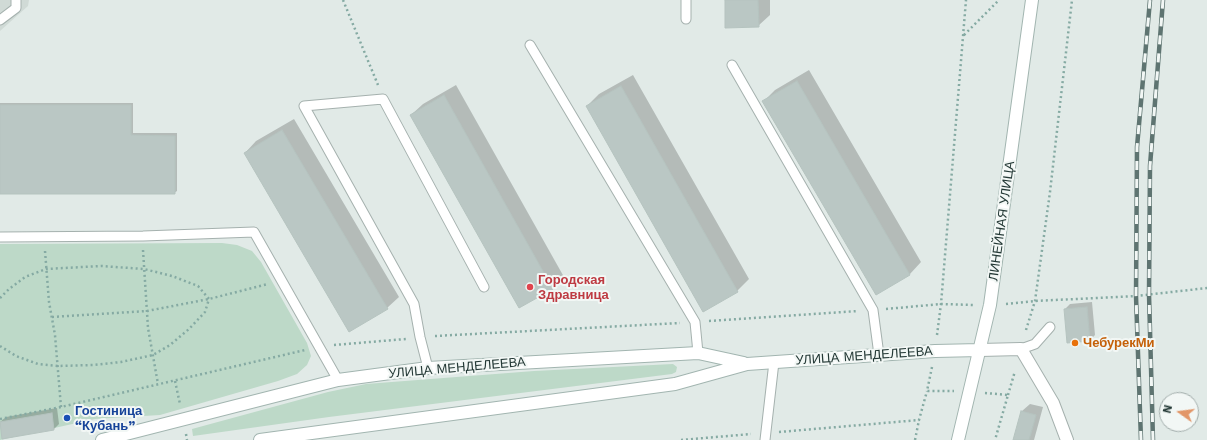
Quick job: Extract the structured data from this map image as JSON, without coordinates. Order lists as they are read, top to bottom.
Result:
{
  "streets": {
    "main road": ["ЛИНЕЙНАЯ УЛИЦА", "УЛИЦА МЕНДЕЛЕЕВА"]
  },
  "crossings": [
    ["ЛИНЕЙНАЯ УЛИЦА", "УЛИЦА МЕНДЕЛЕЕВА"]
  ],
  "places": ["Городская Здравница", "ЧебурекМи", "Гостиница “Кубань”"],
  "north": "left"
}
